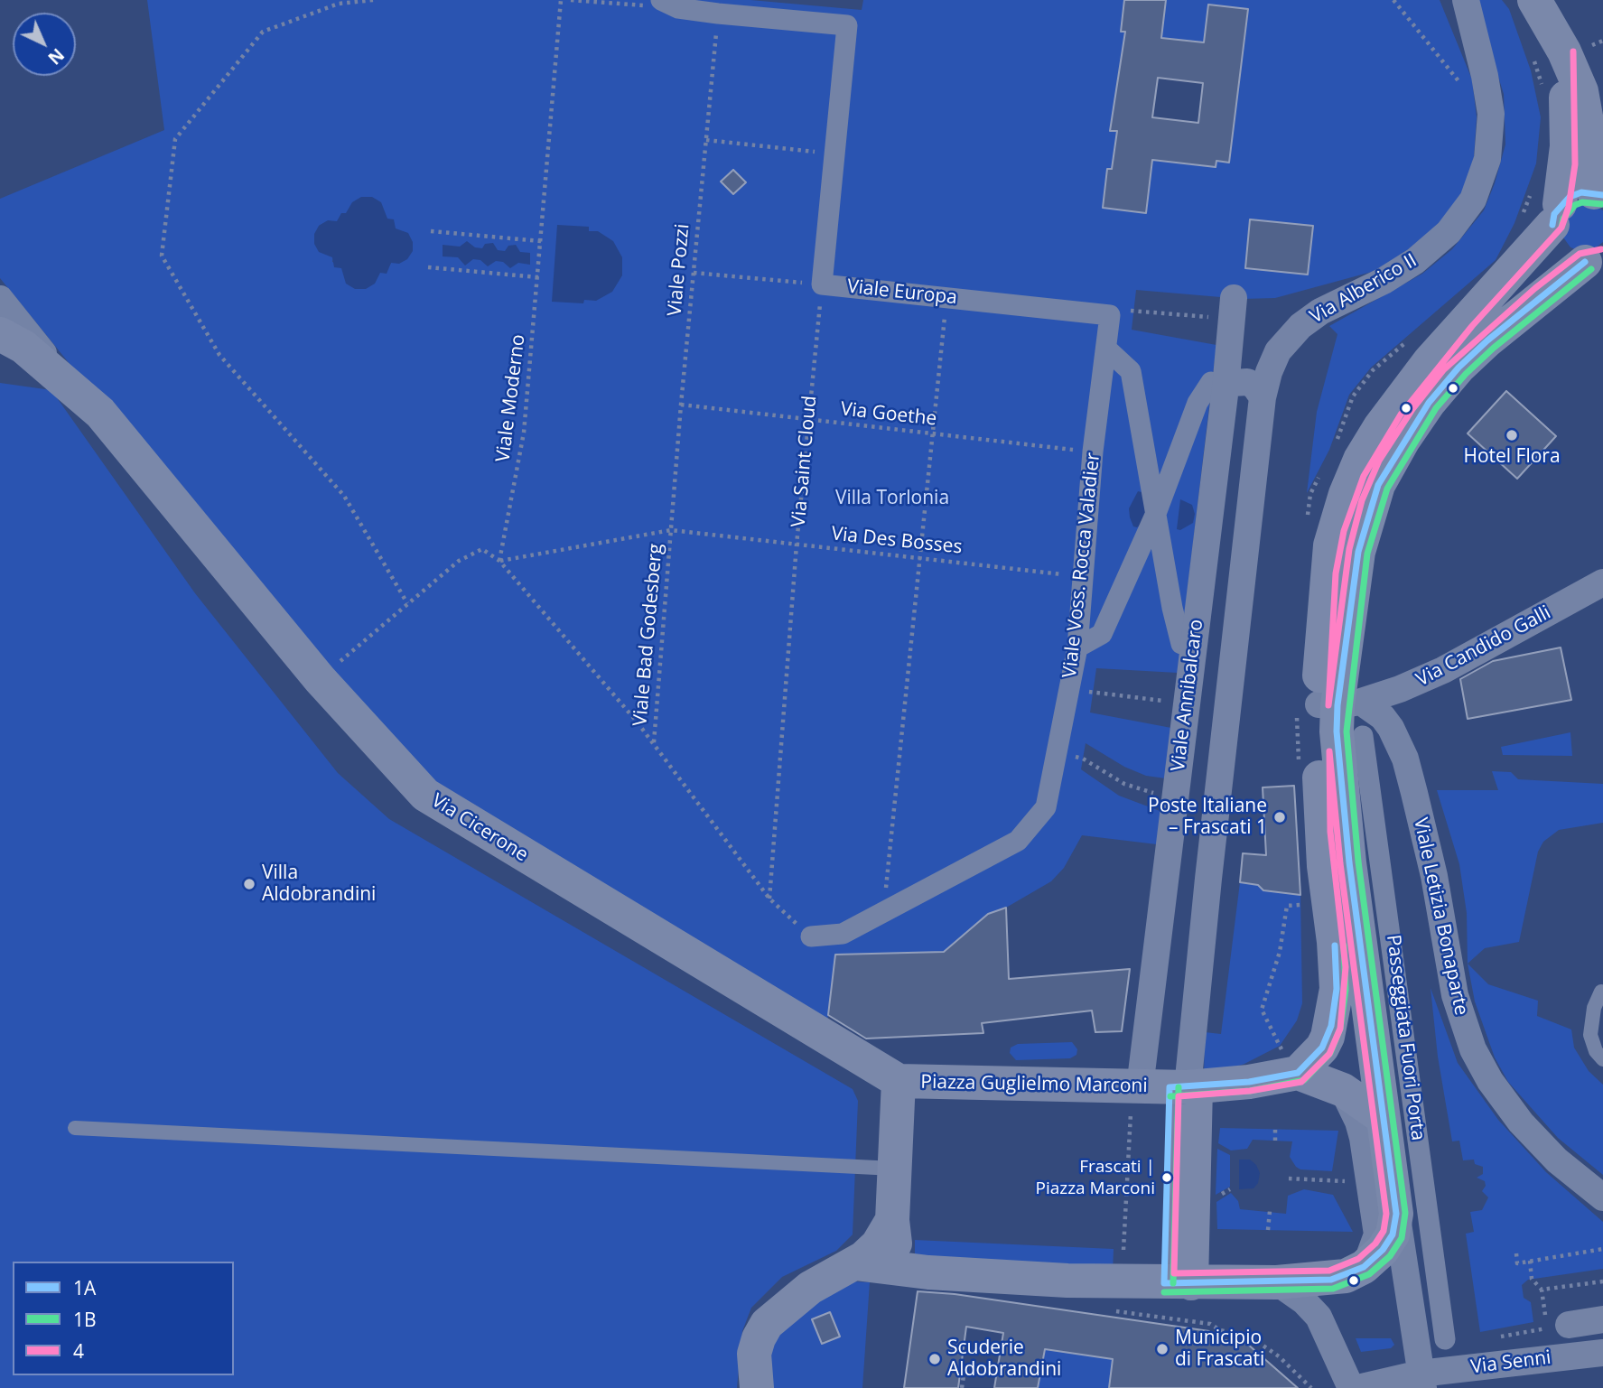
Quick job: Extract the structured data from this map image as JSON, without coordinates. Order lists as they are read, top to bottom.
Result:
{
  "streets": {
    "main road": ["Via Cicerone", "Piazza Guglielmo Marconi"],
    "street": [
      "Via Alberico II",
      "Viale Europa",
      "Viale Voss. Rocca Valadier",
      "Via Candido Galli",
      "Viale Annibalcaro",
      "Viale Letizia Bonaparte",
      "Passeggiata Fuori Porta",
      "Via Senni"
    ],
    "path": [
      "Viale Pozzi",
      "Viale Moderno",
      "Via Goethe",
      "Via Saint Cloud",
      "Via Des Bosses",
      "Viale Bad Godesberg"
    ]
  },
  "crossings": [
    ["Viale Pozzi", "Viale Europa"],
    ["Viale Pozzi", "Via Goethe"],
    ["Viale Pozzi", "Via Des Bosses"],
    ["Viale Pozzi", "Viale Bad Godesberg"],
    ["Viale Europa", "Via Saint Cloud"],
    ["Viale Europa", "Viale Voss. Rocca Valadier"],
    ["Viale Moderno", "Via Des Bosses"],
    ["Via Goethe", "Via Saint Cloud"],
    ["Via Goethe", "Viale Voss. Rocca Valadier"],
    ["Via Saint Cloud", "Via Des Bosses"],
    ["Via Des Bosses", "Viale Voss. Rocca Valadier"],
    ["Via Des Bosses", "Viale Bad Godesberg"],
    ["Via Candido Galli", "Viale Letizia Bonaparte"],
    ["Viale Annibalcaro", "Piazza Guglielmo Marconi"],
    ["Via Cicerone", "Piazza Guglielmo Marconi"]
  ],
  "parks": ["Villa Torlonia"],
  "places": [
    "Hotel Flora",
    "Poste Italiane – Frascati 1",
    "Villa Aldobrandini",
    "Frascati | Piazza Marconi",
    "Municipio di Frascati",
    "Scuderie Aldobrandini"
  ],
  "lines": ["transit line 4", "transit line 1A", "transit line 1B"],
  "legend": ["1A", "1B", "4"],
  "north": "bottom right"
}
